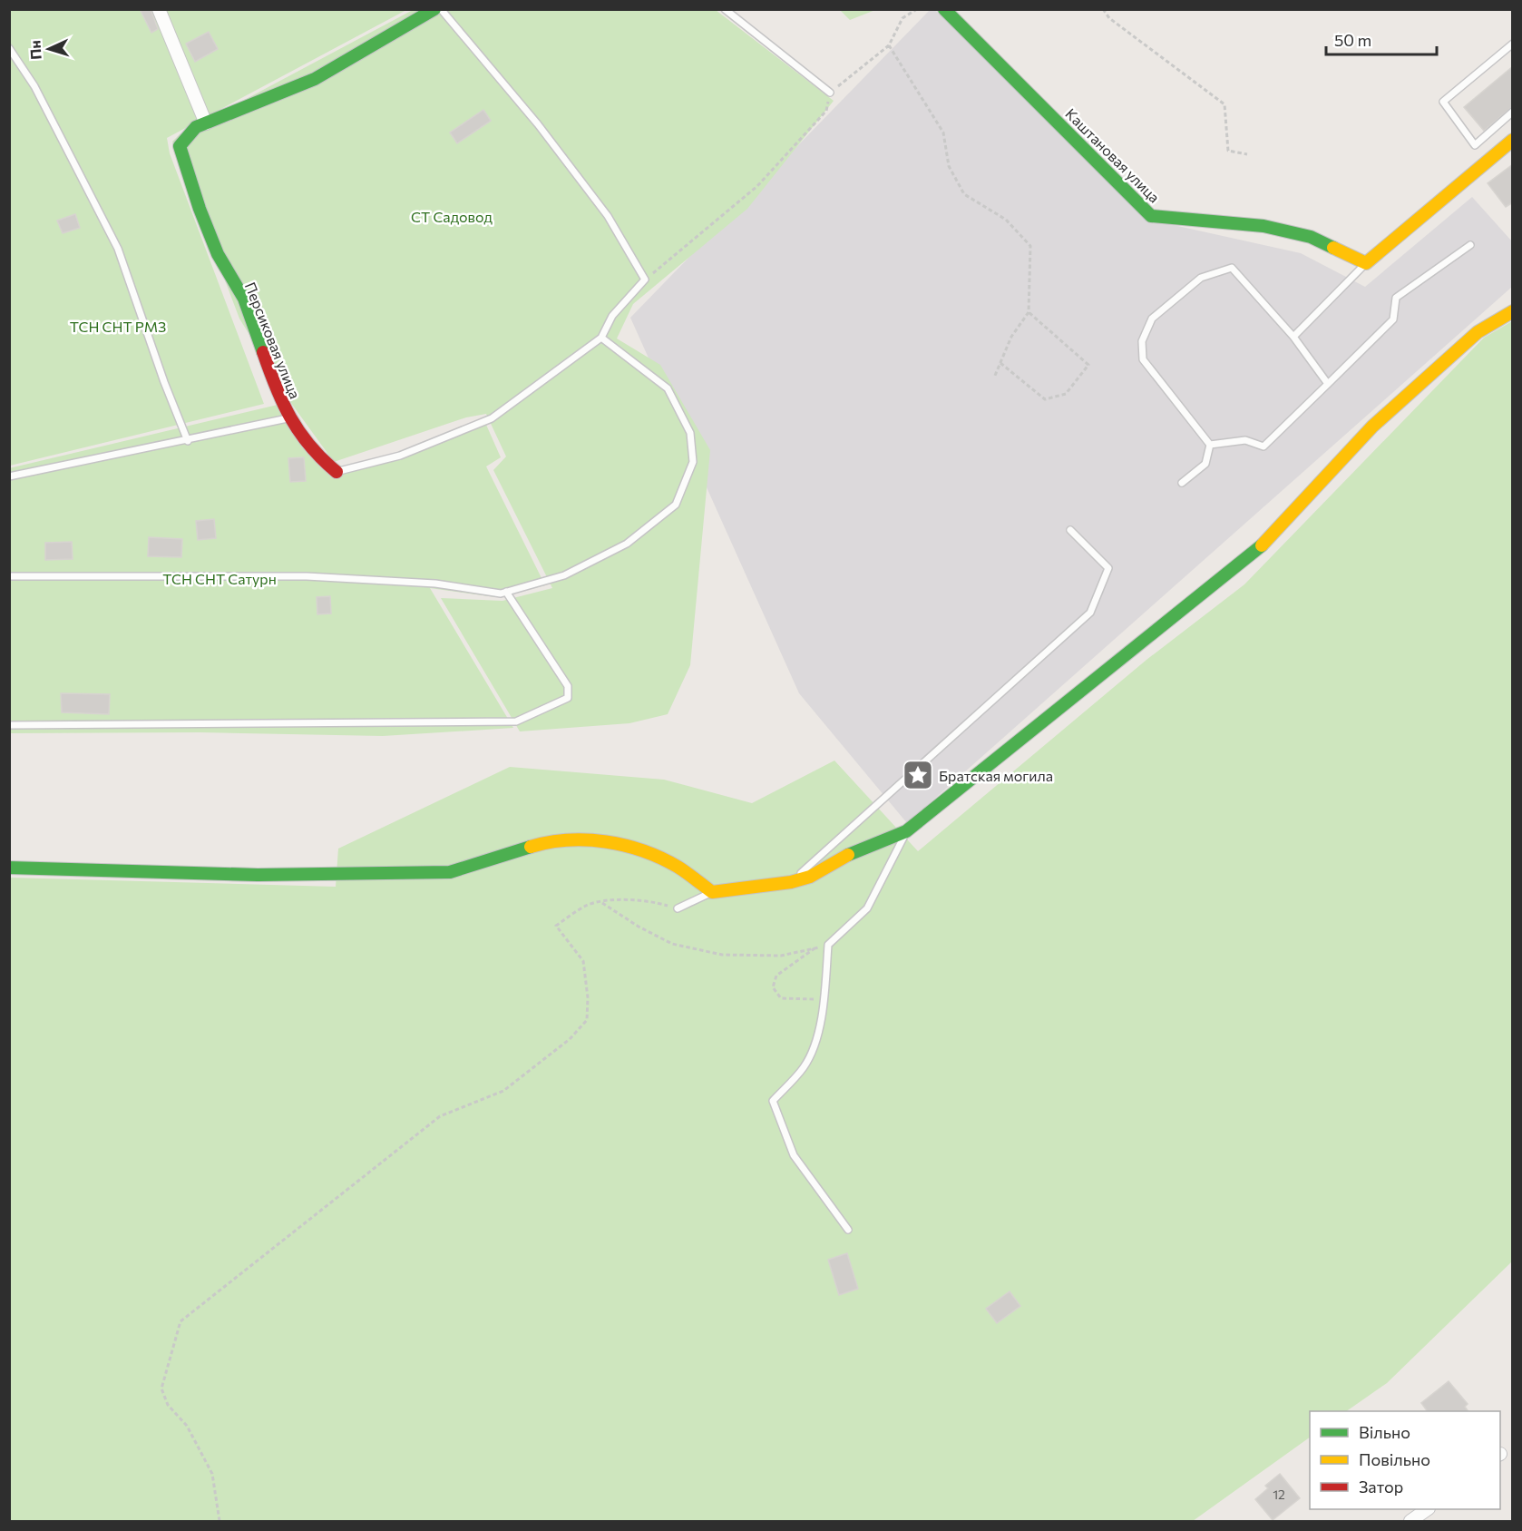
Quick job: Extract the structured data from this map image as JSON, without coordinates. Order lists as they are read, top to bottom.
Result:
{
  "streets": {
    "street": ["Каштановая улица", "Персиковая улица"]
  },
  "parks": ["СТ Садовод", "ТСН СНТ РМЗ", "ТСН СНТ Сатурн"],
  "places": {
    "place": ["Братская могила"]
  },
  "house_numbers": ["12"],
  "legend": ["Вільно", "Повільно", "Затор"],
  "scale_bar": "50 m",
  "north": "left"
}
